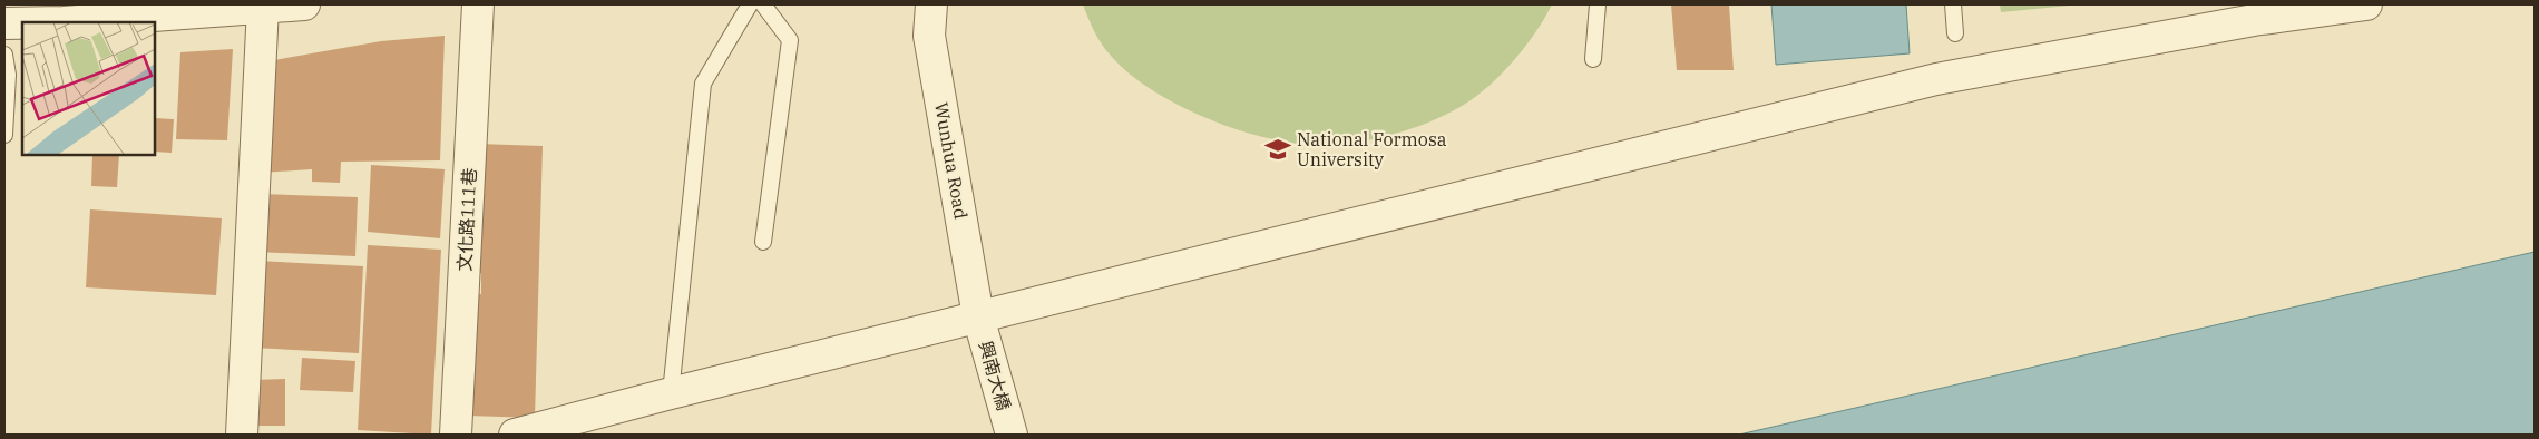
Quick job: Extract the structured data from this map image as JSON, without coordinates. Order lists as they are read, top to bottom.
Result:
{
  "streets": {
    "street": ["Wunhua Road", "文化路111巷", "興南大橋"]
  },
  "crossings": [
    ["Wunhua Road", "興南大橋"]
  ],
  "places": {
    "school or university": ["National Formosa University"]
  }
}
